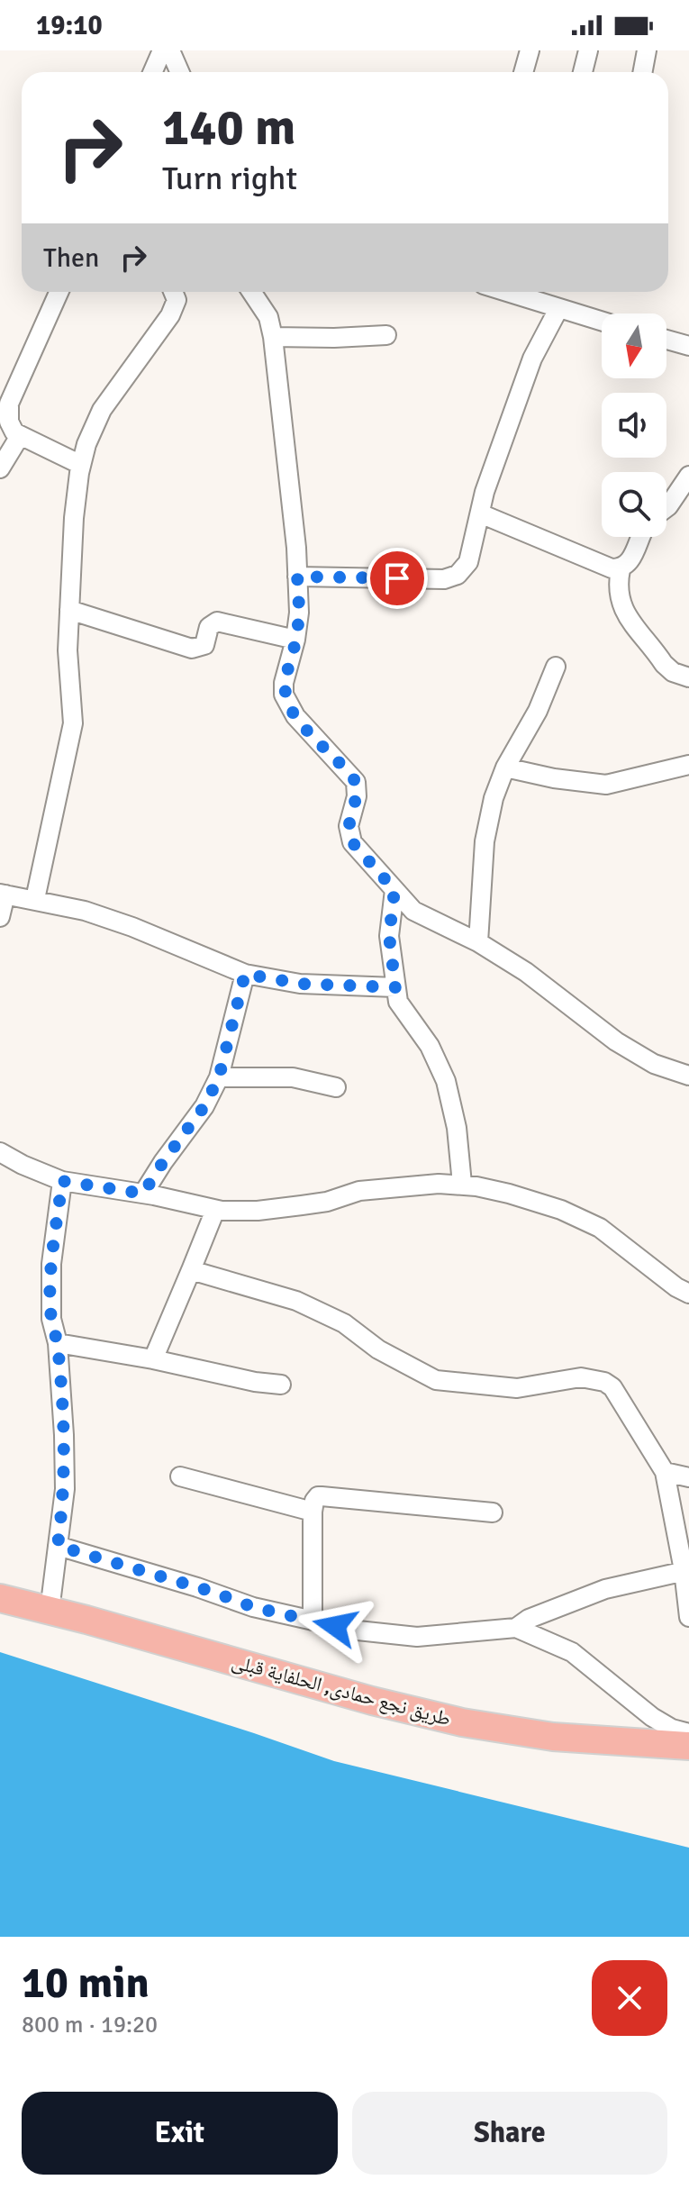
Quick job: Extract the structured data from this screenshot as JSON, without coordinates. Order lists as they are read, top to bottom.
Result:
{
  "streets": {
    "main road": ["طريق نجع حمادى, الحلفاية قبلى"]
  },
  "north": "bottom",
  "page": {
    "status": "19:10",
    "turn": ["140 m", "Turn right"],
    "then": "Then",
    "heading": ["10 min", "800 m · 19:20"],
    "buttons": ["Exit", "Share"]
  }
}
